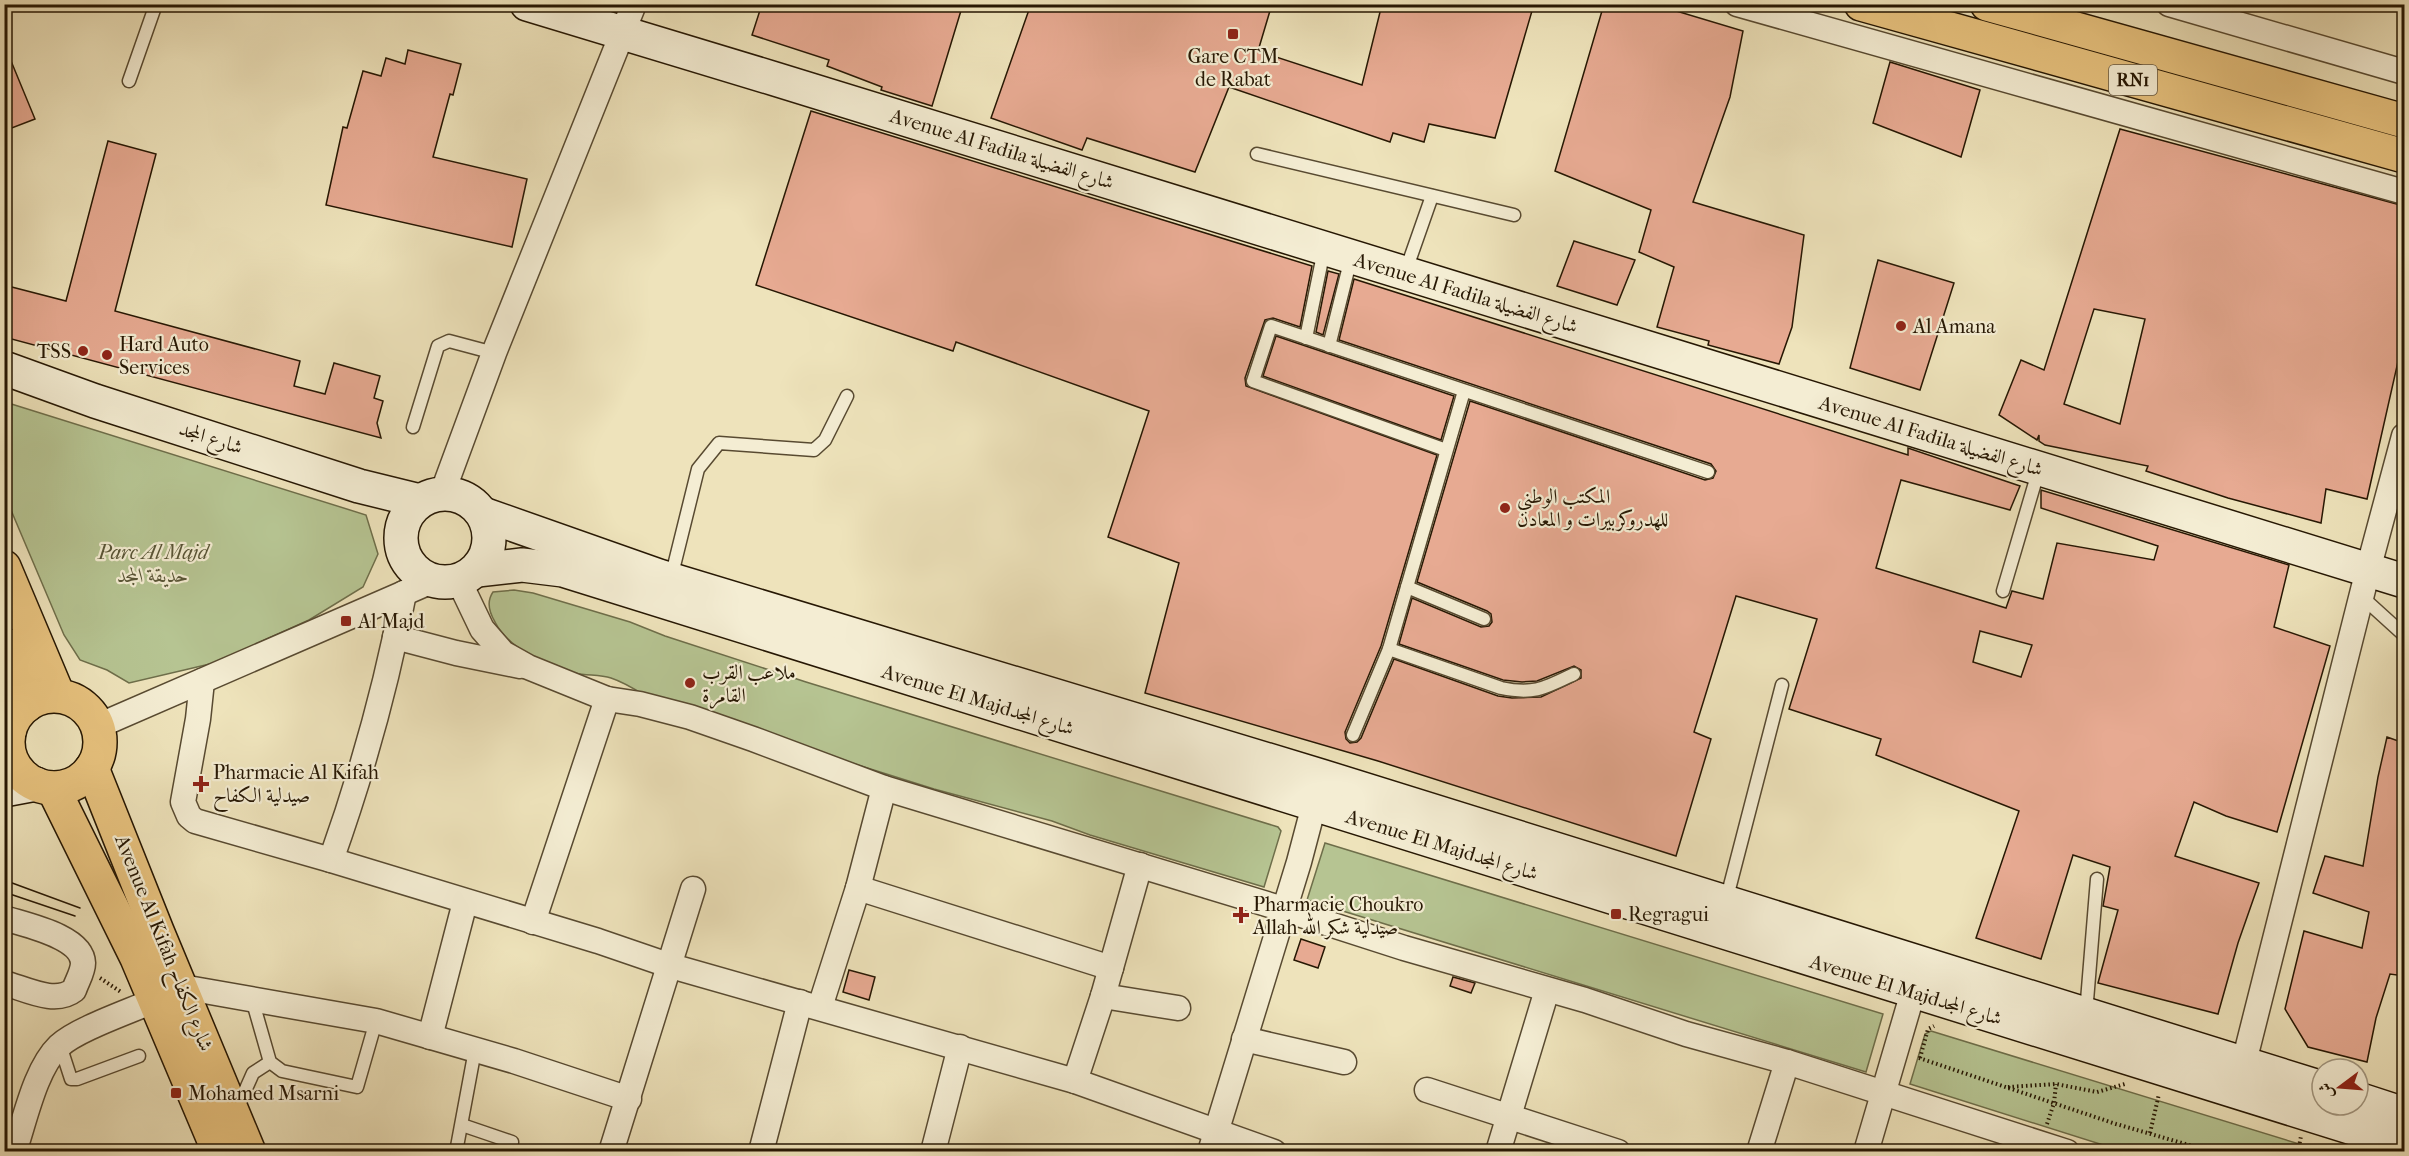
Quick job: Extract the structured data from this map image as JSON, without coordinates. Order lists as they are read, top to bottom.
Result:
{
  "streets": {
    "main road": [
      "RN1",
      "Avenue Al Fadila شارع الفضيلة",
      "شارع المجد",
      "Avenue El Majdشارع المجد",
      "Avenue Al Kifah شارع الكفاح"
    ]
  },
  "crossings": [
    ["شارع المجد", "Avenue El Majdشارع المجد"]
  ],
  "parks": ["Parc Al Majd حديقة المجد"],
  "places": {
    "transit": [
      "Gare CTM de Rabat",
      "Al Majd",
      "Regragui",
      "Mohamed Msarni"
    ],
    "other": [
      "Al Amana",
      "TSS",
      "Hard Auto Services",
      "المكتب الوطني للهدروكربيرات و المعادن",
      "ملاعب القرب القامرة"
    ],
    "health": ["Pharmacie Al Kifah صيدلية الكفاح", "Pharmacie Choukro Allah صيدلية شكر الله"]
  },
  "north": "left"
}
